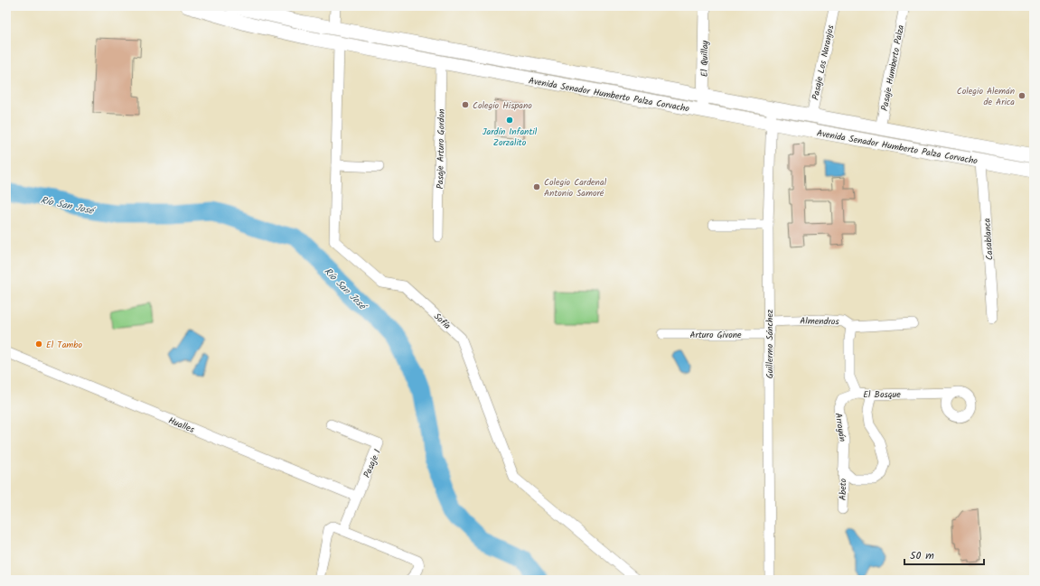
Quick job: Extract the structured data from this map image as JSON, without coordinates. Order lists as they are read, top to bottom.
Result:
{
  "streets": {
    "main road": ["Avenida Senador Humberto Palza Corvacho"],
    "street": [
      "El Quillay",
      "Pasaje Los Naranjos",
      "Pasaje Humberto Palza",
      "Pasaje Arturo Gordon",
      "Casablanca",
      "Sofía",
      "Almendros",
      "Arturo Givone",
      "Guillermo Sánchez",
      "El Bosque",
      "Hualles",
      "Arrayán",
      "Pasaje 1",
      "Abeto"
    ]
  },
  "crossings": [
    ["El Quillay", "Avenida Senador Humberto Palza Corvacho"],
    ["Pasaje Los Naranjos", "Avenida Senador Humberto Palza Corvacho"],
    ["Pasaje Humberto Palza", "Avenida Senador Humberto Palza Corvacho"],
    ["Avenida Senador Humberto Palza Corvacho", "Pasaje Arturo Gordon"],
    ["Avenida Senador Humberto Palza Corvacho", "Casablanca"],
    ["Avenida Senador Humberto Palza Corvacho", "Sofía"],
    ["Avenida Senador Humberto Palza Corvacho", "Guillermo Sánchez"],
    ["Almendros", "Guillermo Sánchez"],
    ["Almendros", "El Bosque"],
    ["Arturo Givone", "Guillermo Sánchez"],
    ["El Bosque", "Arrayán"],
    ["El Bosque", "Abeto"],
    ["Hualles", "Pasaje 1"],
    ["Arrayán", "Abeto"]
  ],
  "water": ["Río San José"],
  "places": [
    "Colegio Alemán de Arica",
    "Colegio Hispano",
    "Jardín Infantil Zorzalito",
    "Colegio Cardenal Antonio Samoré",
    "El Tambo"
  ],
  "scale_bar": "50 m"
}
